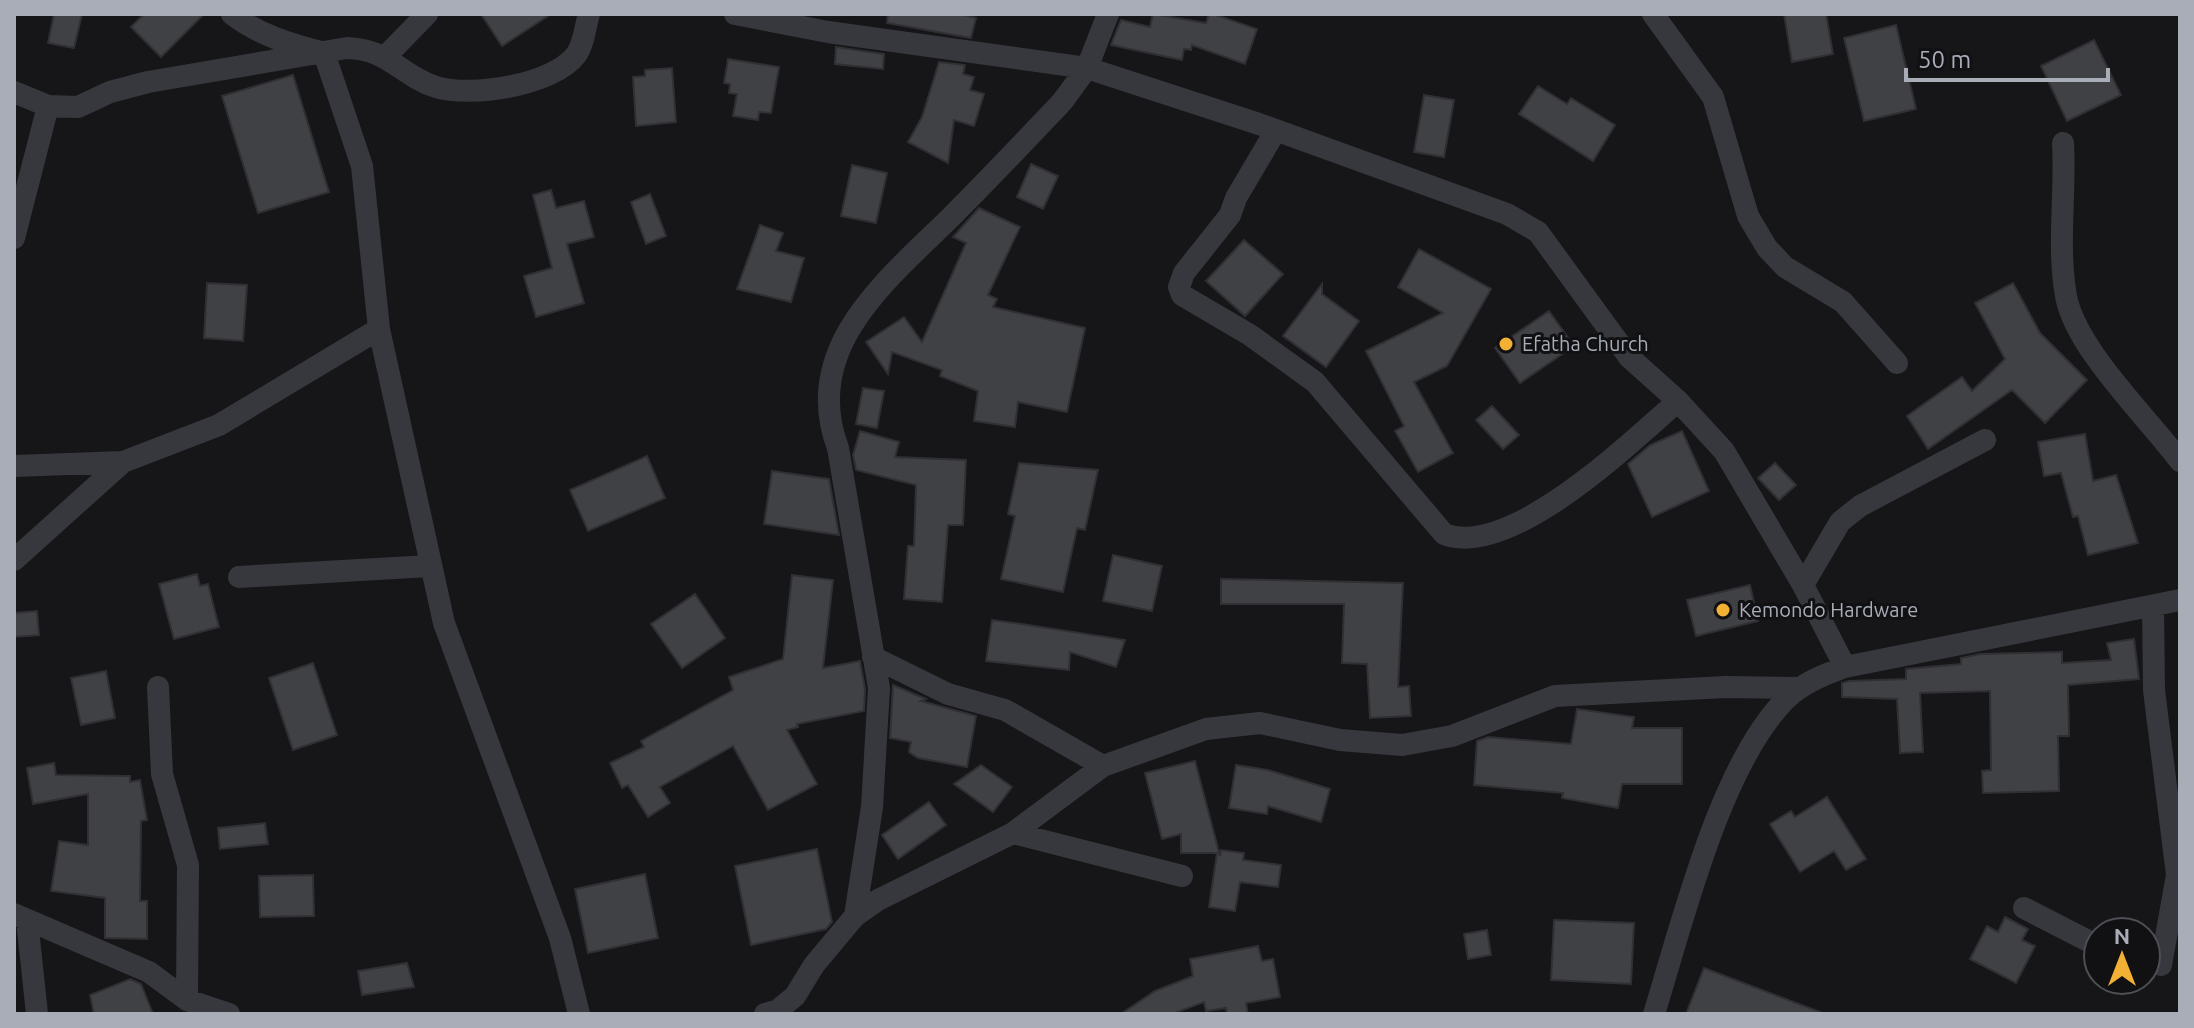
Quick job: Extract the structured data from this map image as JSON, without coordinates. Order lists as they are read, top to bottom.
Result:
{
  "places": ["Efatha Church", "Kemondo Hardware"],
  "scale_bar": "50 m",
  "north": "top"
}
